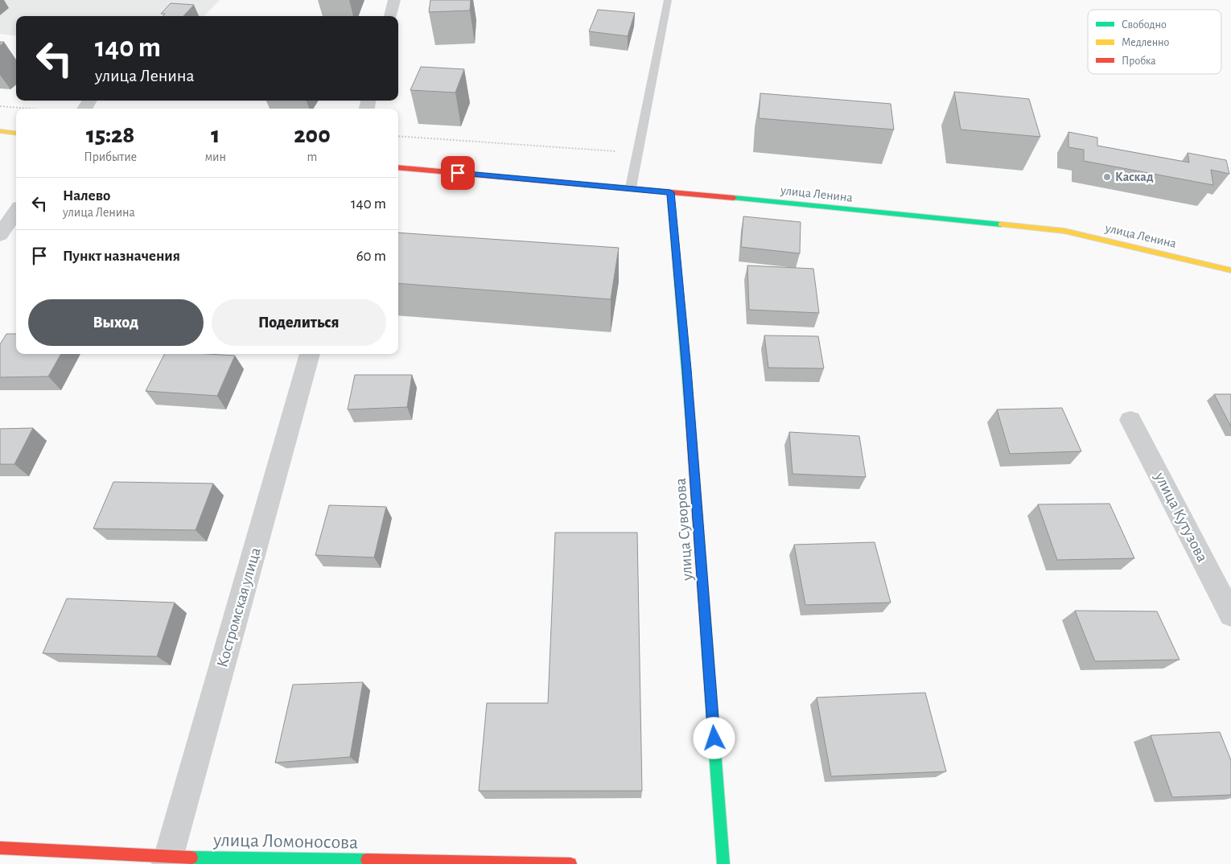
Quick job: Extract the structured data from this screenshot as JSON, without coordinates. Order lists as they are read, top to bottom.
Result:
{
  "streets": {
    "street": [
      "улица Ленина",
      "улица Кутузова",
      "улица Суворова",
      "Костромская улица",
      "улица Ломоносова"
    ]
  },
  "crossings": [
    ["улица Ленина", "улица Суворова"],
    ["Костромская улица", "улица Ломоносова"]
  ],
  "places": ["Каскад"],
  "legend": ["Свободно", "Медленно", "Пробка"],
  "page": {
    "turn": ["140 m", "улица Ленина"],
    "eta": [
      "15:28",
      "Прибытие",
      "1",
      "мин",
      "200",
      "m"
    ],
    "list": [
      {
        "name": "Налево",
        "note": "улица Ленина",
        "value": "140 m"
      },
      {
        "name": "Пункт назначения",
        "value": "60 m"
      }
    ],
    "buttons": ["Выход", "Поделиться"]
  }
}
